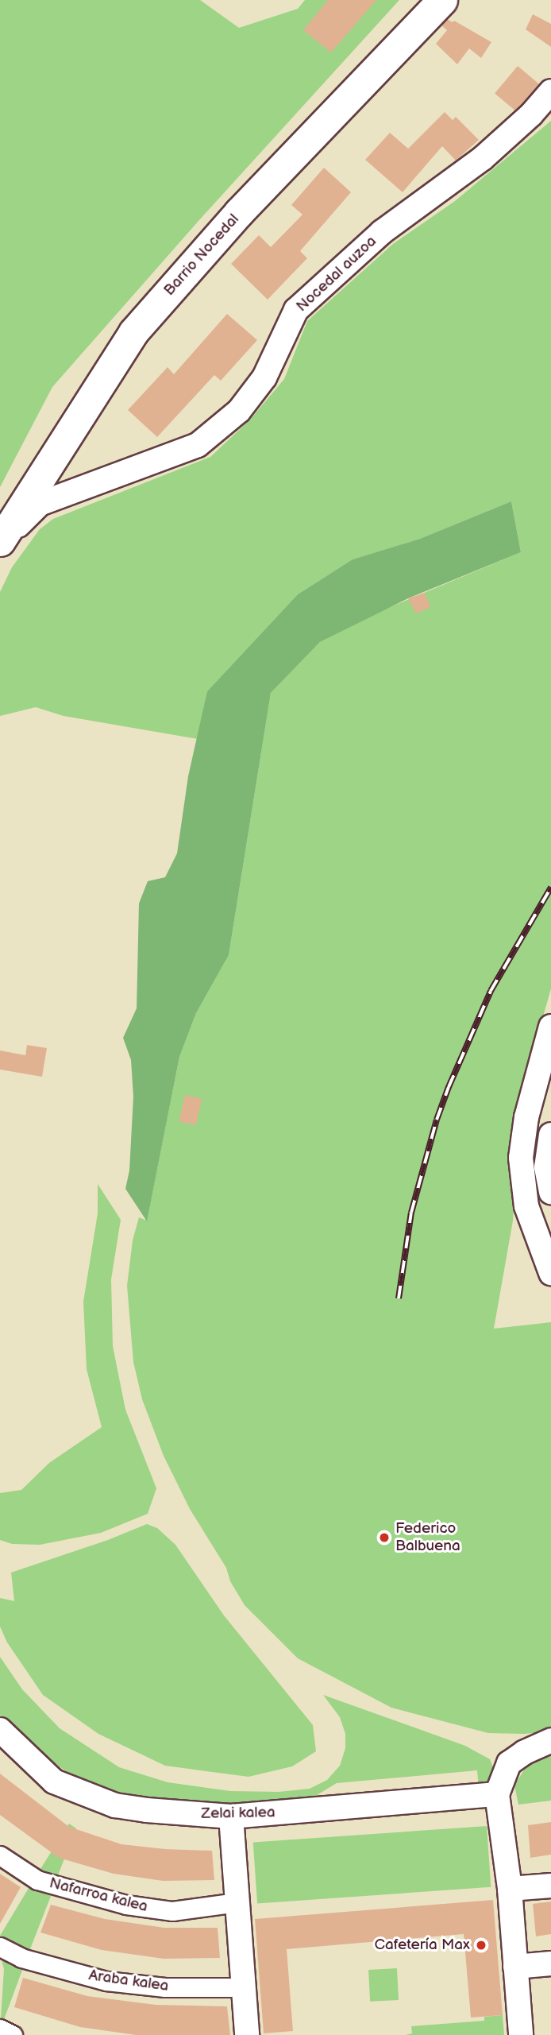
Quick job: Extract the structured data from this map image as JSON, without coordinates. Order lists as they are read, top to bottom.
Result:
{
  "streets": {
    "street": [
      "Barrio Nocedal",
      "Nocedal auzoa",
      "Zelai kalea",
      "Nafarroa kalea",
      "Araba kalea"
    ]
  },
  "crossings": [
    ["Barrio Nocedal", "Nocedal auzoa"]
  ],
  "places": ["Federico Balbuena", "Cafetería Max"]
}
